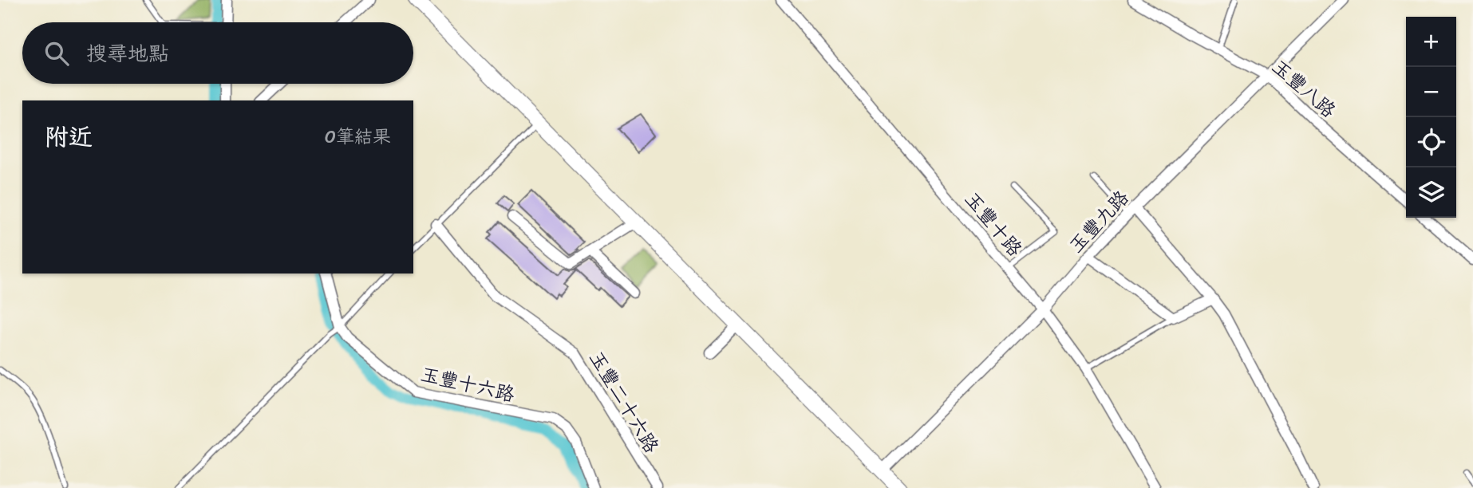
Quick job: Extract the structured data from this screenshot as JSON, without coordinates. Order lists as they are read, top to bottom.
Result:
{
  "streets": {
    "street": [
      "玉豐八路",
      "玉豐九路",
      "玉豐十路",
      "玉豐十六路",
      "玉豐二十六路"
    ]
  },
  "crossings": [
    ["玉豐八路", "玉豐九路"],
    ["玉豐九路", "玉豐十路"]
  ],
  "page": {
    "map_buttons": ["+", "−"],
    "search": "搜尋地點",
    "heading": ["附近", "0筆結果"]
  }
}
